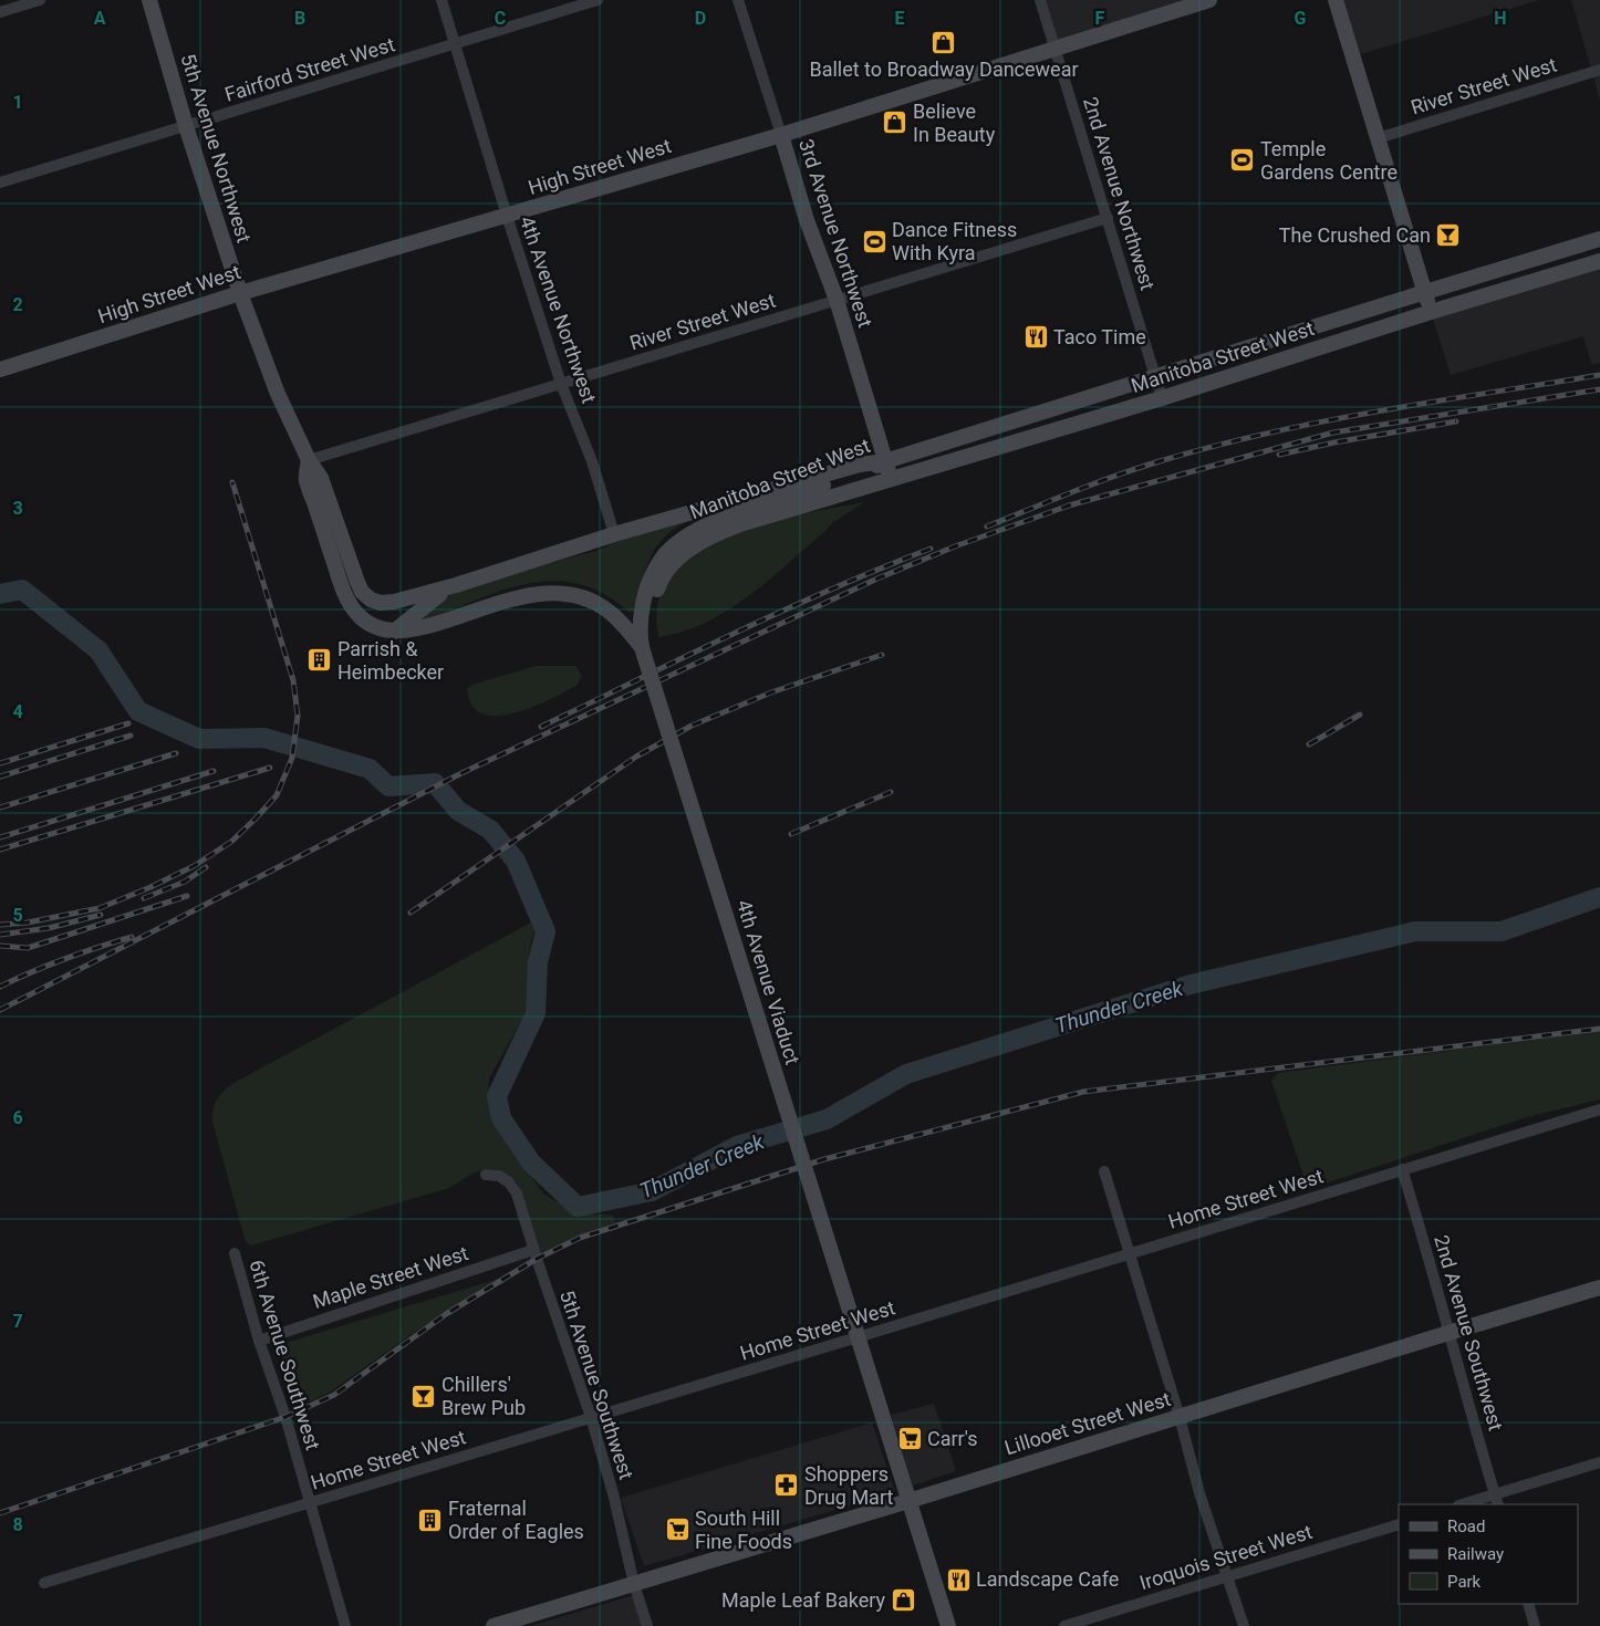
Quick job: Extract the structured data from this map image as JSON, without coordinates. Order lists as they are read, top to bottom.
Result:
{
  "streets": {
    "main road": [
      "5th Avenue Northwest",
      "High Street West",
      "3rd Avenue Northwest",
      "Manitoba Street West",
      "4th Avenue Viaduct",
      "Lillooet Street West"
    ],
    "street": [
      "Fairford Street West",
      "River Street West",
      "2nd Avenue Northwest",
      "4th Avenue Northwest",
      "Home Street West",
      "Maple Street West",
      "2nd Avenue Southwest",
      "6th Avenue Southwest",
      "5th Avenue Southwest",
      "Iroquois Street West"
    ]
  },
  "crossings": [
    ["Fairford Street West", "5th Avenue Northwest"],
    ["Fairford Street West", "4th Avenue Northwest"],
    ["River Street West", "5th Avenue Northwest"],
    ["River Street West", "2nd Avenue Northwest"],
    ["River Street West", "3rd Avenue Northwest"],
    ["River Street West", "4th Avenue Northwest"],
    ["5th Avenue Northwest", "High Street West"],
    ["High Street West", "2nd Avenue Northwest"],
    ["High Street West", "3rd Avenue Northwest"],
    ["High Street West", "4th Avenue Northwest"],
    ["2nd Avenue Northwest", "Manitoba Street West"],
    ["3rd Avenue Northwest", "Manitoba Street West"],
    ["Manitoba Street West", "4th Avenue Viaduct"],
    ["4th Avenue Viaduct", "Home Street West"],
    ["4th Avenue Viaduct", "Lillooet Street West"],
    ["Home Street West", "2nd Avenue Southwest"],
    ["Home Street West", "6th Avenue Southwest"],
    ["Home Street West", "5th Avenue Southwest"],
    ["Maple Street West", "6th Avenue Southwest"],
    ["Maple Street West", "5th Avenue Southwest"],
    ["2nd Avenue Southwest", "Lillooet Street West"],
    ["5th Avenue Southwest", "Lillooet Street West"]
  ],
  "water": ["Thunder Creek"],
  "places": {
    "shop": ["Ballet to Broadway Dancewear", "Believe In Beauty", "Maple Leaf Bakery"],
    "sports": ["Temple Gardens Centre", "Dance Fitness With Kyra"],
    "bar": ["The Crushed Can", "Chillers' Brew Pub"],
    "restaurant": ["Taco Time", "Landscape Cafe"],
    "building": ["Parrish & Heimbecker", "Fraternal Order of Eagles"],
    "supermarket": ["Carr's", "South Hill Fine Foods"],
    "pharmacy": ["Shoppers Drug Mart"]
  },
  "legend": ["Road", "Railway", "Park"],
  "grid": {
    "columns": [
      "A",
      "B",
      "C",
      "D",
      "E",
      "F",
      "G",
      "H"
    ],
    "rows": [
      "1",
      "2",
      "3",
      "4",
      "5",
      "6",
      "7",
      "8"
    ]
  }
}
